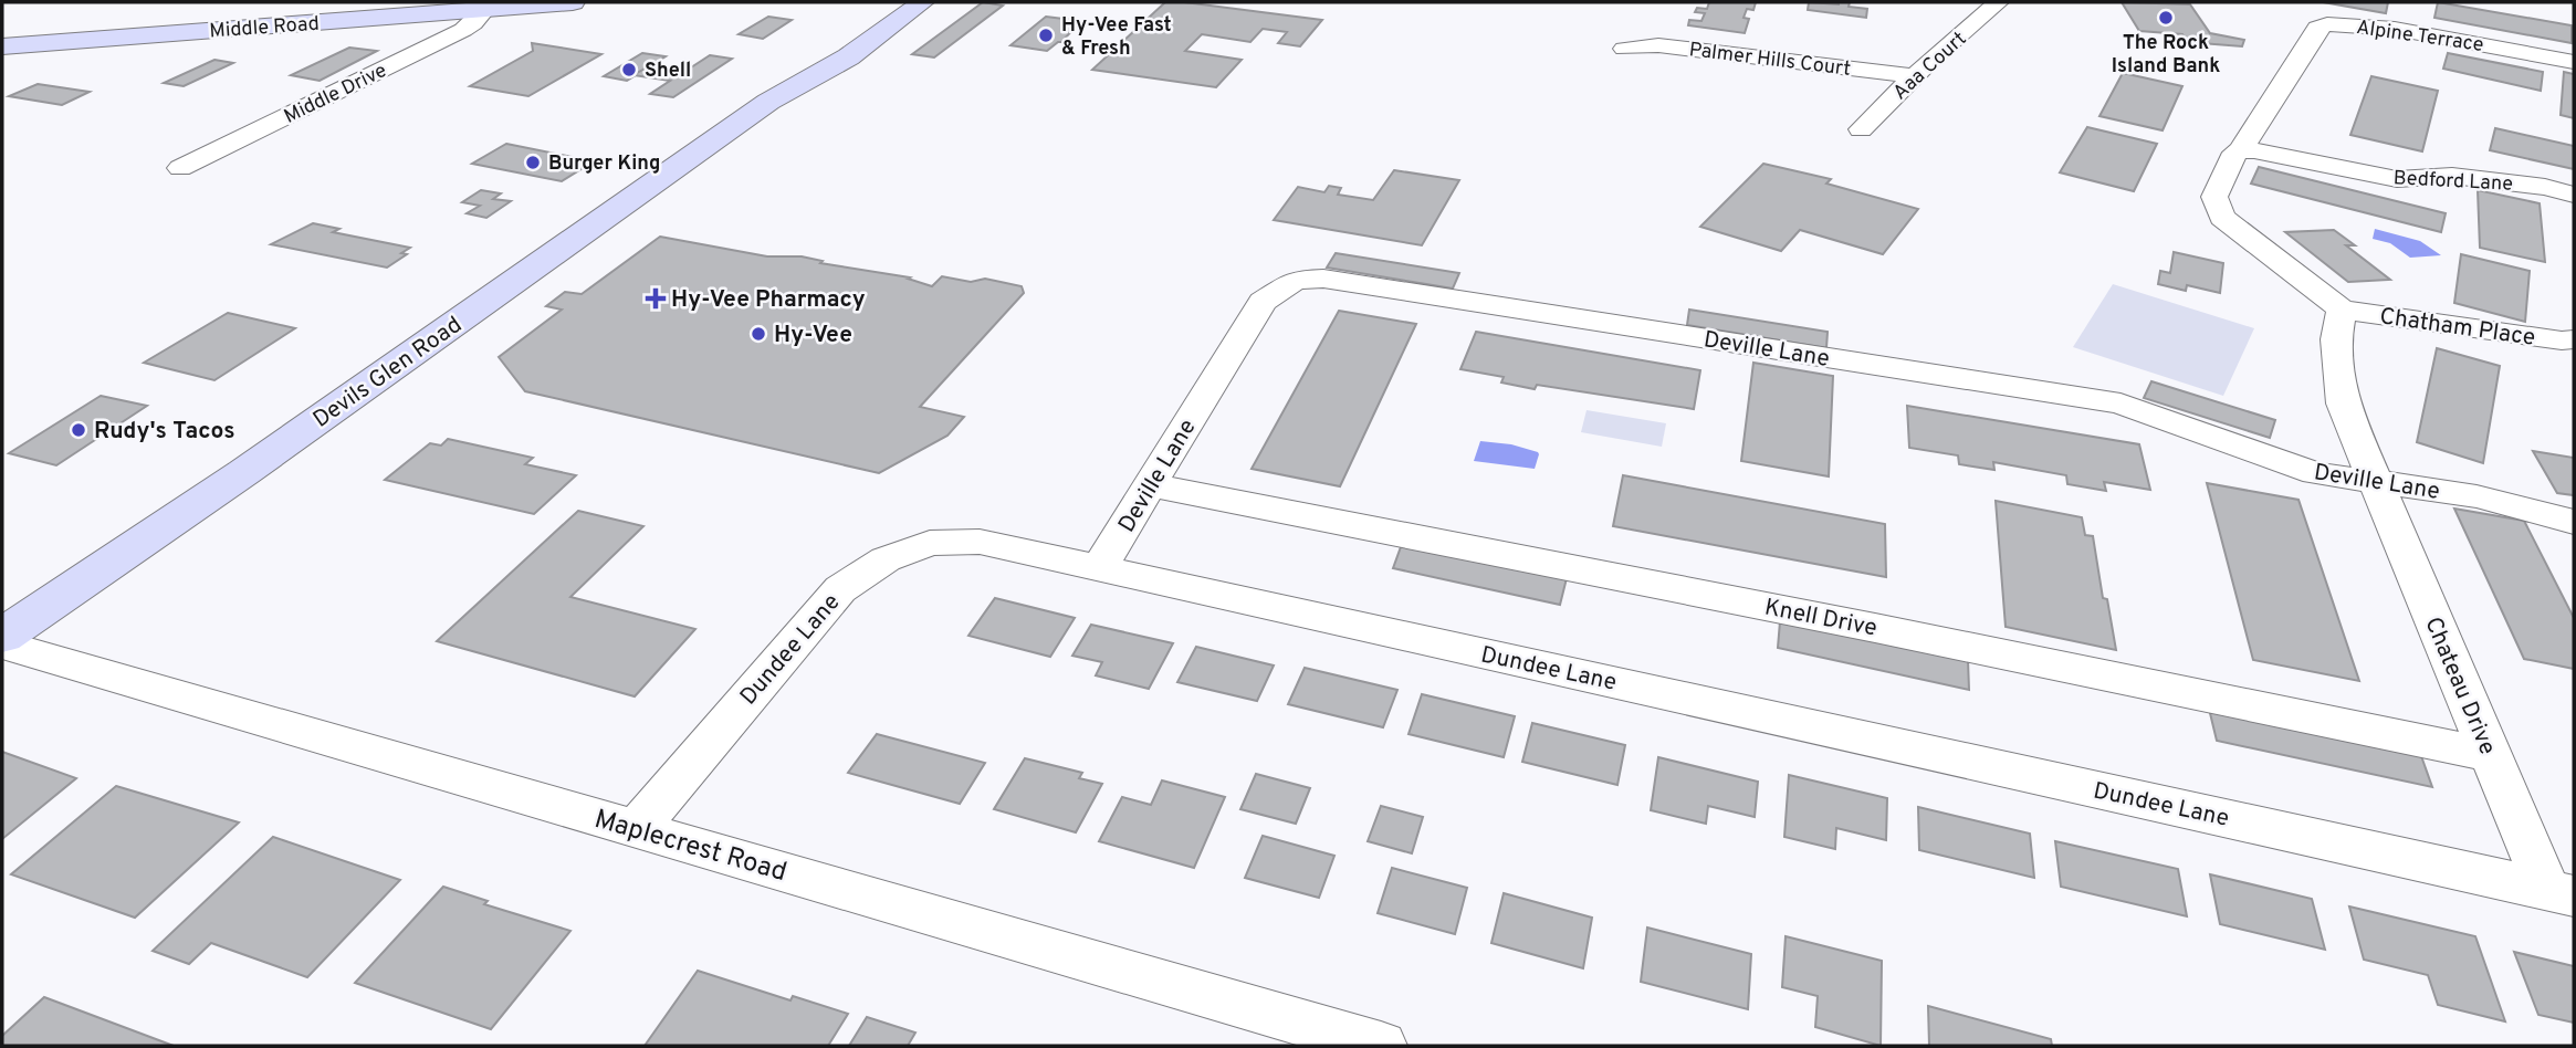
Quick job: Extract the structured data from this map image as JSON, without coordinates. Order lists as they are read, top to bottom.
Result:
{
  "streets": {
    "main road": ["Middle Road", "Devils Glen Road"],
    "street": [
      "Alpine Terrace",
      "Palmer Hills Court",
      "Aaa Court",
      "Middle Drive",
      "Bedford Lane",
      "Chatham Place",
      "Deville Lane",
      "Knell Drive",
      "Dundee Lane",
      "Chateau Drive",
      "Maplecrest Road"
    ]
  },
  "crossings": [
    ["Middle Road", "Middle Drive"],
    ["Alpine Terrace", "Bedford Lane"],
    ["Alpine Terrace", "Chatham Place"],
    ["Alpine Terrace", "Chateau Drive"],
    ["Palmer Hills Court", "Aaa Court"],
    ["Chatham Place", "Chateau Drive"],
    ["Deville Lane", "Knell Drive"],
    ["Deville Lane", "Dundee Lane"],
    ["Deville Lane", "Chateau Drive"],
    ["Knell Drive", "Chateau Drive"],
    ["Dundee Lane", "Chateau Drive"],
    ["Dundee Lane", "Maplecrest Road"]
  ],
  "places": {
    "other": [
      "The Rock Island Bank",
      "Hy-Vee Fast & Fresh",
      "Shell",
      "Burger King",
      "Hy-Vee",
      "Rudy's Tacos"
    ],
    "health": ["Hy-Vee Pharmacy"]
  }
}
